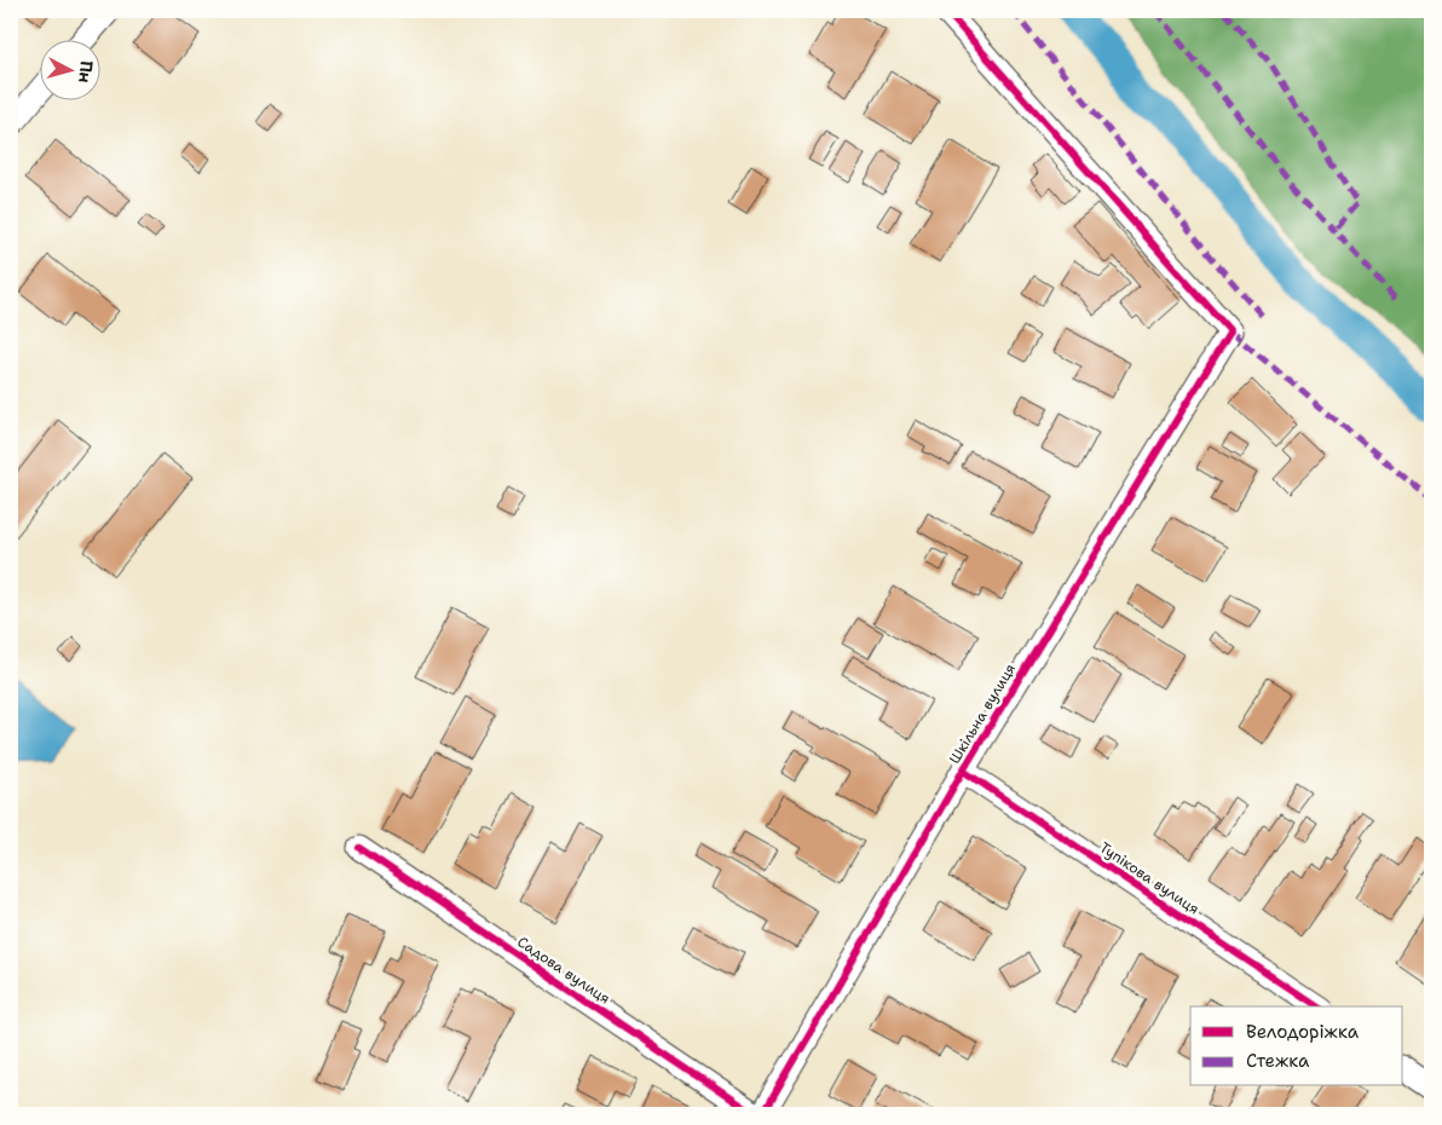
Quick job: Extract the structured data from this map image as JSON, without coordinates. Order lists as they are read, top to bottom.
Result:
{
  "streets": {
    "street": ["Шкільна вулиця", "Тупікова вулиця", "Садова вулиця"]
  },
  "crossings": [
    ["Шкільна вулиця", "Тупікова вулиця"]
  ],
  "legend": ["Велодоріжка", "Стежка"],
  "north": "right"
}
